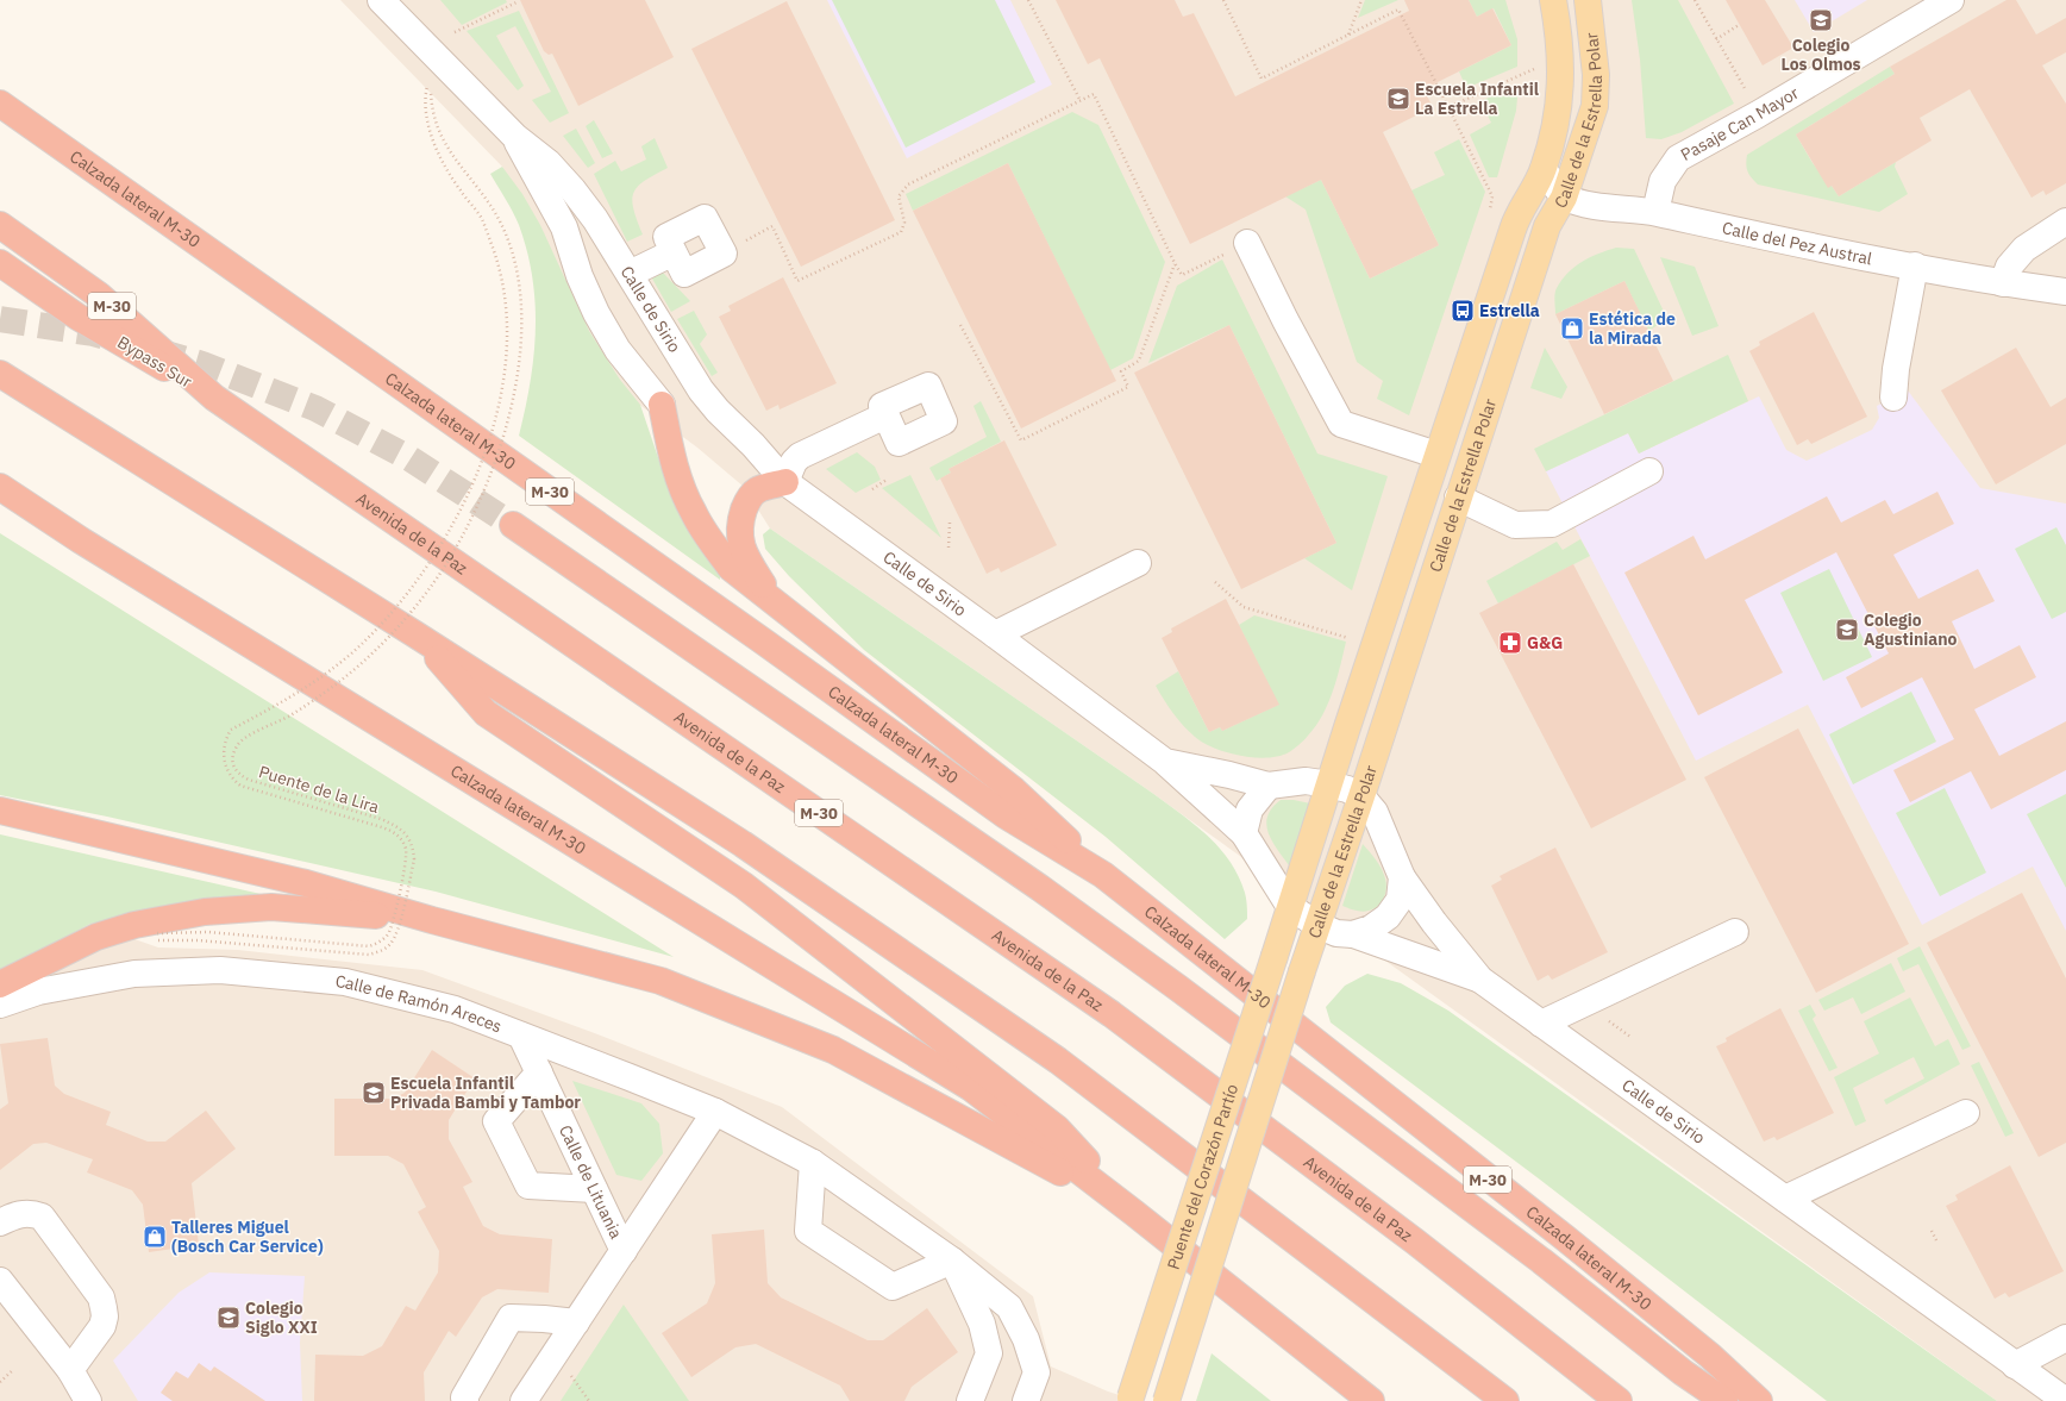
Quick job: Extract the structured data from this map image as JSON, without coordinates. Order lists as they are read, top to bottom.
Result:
{
  "streets": {
    "highway": [
      "Calzada lateral M-30",
      "M-30",
      "Bypass Sur",
      "Avenida de la Paz"
    ],
    "main road": ["Calle de la Estrella Polar", "Puente del Corazón Partío"],
    "street": [
      "Pasaje Can Mayor",
      "Calle del Pez Austral",
      "Calle de Sirio",
      "Calle de Ramón Areces",
      "Calle de Lituania"
    ],
    "path": ["Puente de la Lira"]
  },
  "crossings": [
    ["Calle de la Estrella Polar", "Calle del Pez Austral"],
    ["Calle de la Estrella Polar", "Calle de Sirio"],
    ["Calle de la Estrella Polar", "Puente del Corazón Partío"],
    ["Pasaje Can Mayor", "Calle del Pez Austral"],
    ["Bypass Sur", "Avenida de la Paz"],
    ["Calle de Ramón Areces", "Calle de Lituania"]
  ],
  "places": {
    "school or university": [
      "Colegio Los Olmos",
      "Escuela Infantil La Estrella",
      "Colegio Agustiniano",
      "Escuela Infantil Privada Bambi y Tambor",
      "Colegio Siglo XXI"
    ],
    "bus stop": ["Estrella"],
    "shop": ["Estética de la Mirada", "Talleres Miguel (Bosch Car Service)"],
    "pharmacy": ["G&G"]
  }
}
